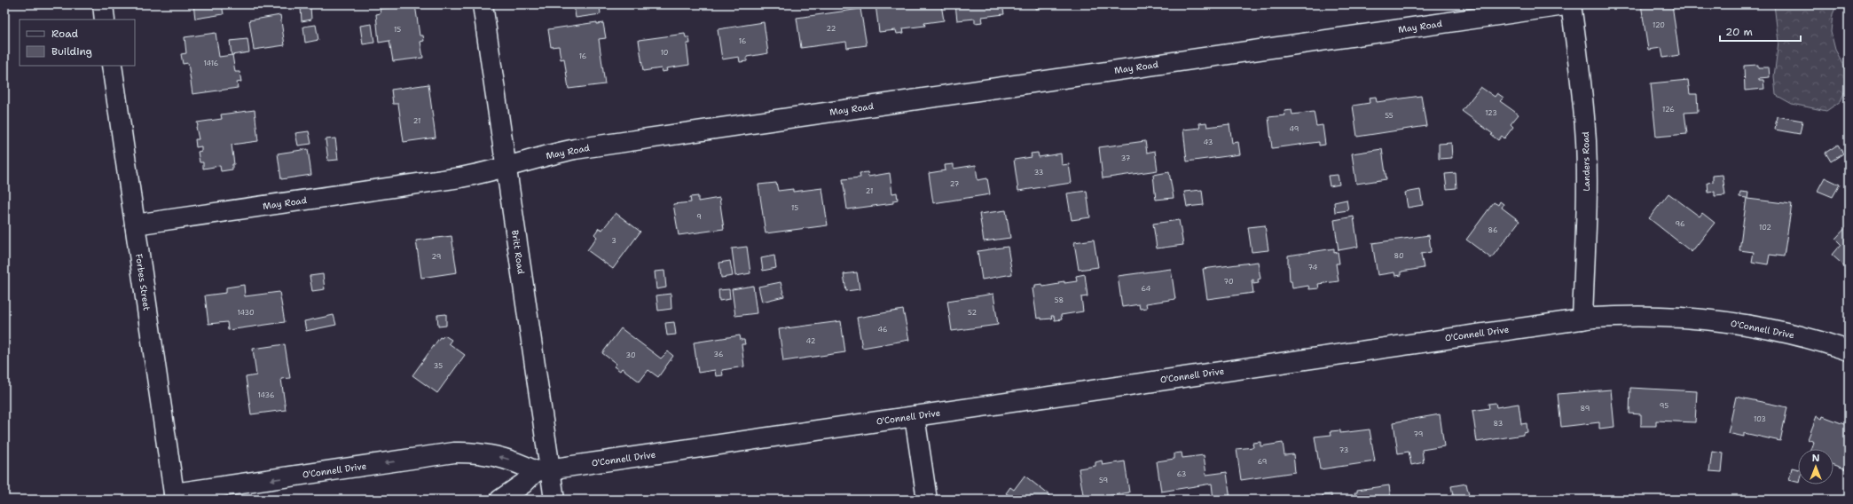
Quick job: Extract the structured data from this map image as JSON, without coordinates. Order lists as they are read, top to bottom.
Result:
{
  "streets": {
    "street": [
      "May Road",
      "Landers Road",
      "Britt Road",
      "Forbes Street",
      "O'Connell Drive"
    ]
  },
  "crossings": [
    ["May Road", "Landers Road"],
    ["May Road", "Britt Road"],
    ["May Road", "Forbes Street"],
    ["Landers Road", "O'Connell Drive"],
    ["Britt Road", "O'Connell Drive"],
    ["Forbes Street", "O'Connell Drive"]
  ],
  "house_numbers": [
    "120",
    "22",
    "15",
    "16",
    "10",
    "16",
    "1416",
    "126",
    "123",
    "55",
    "21",
    "49",
    "43",
    "37",
    "33",
    "27",
    "21",
    "15",
    "9",
    "96",
    "102",
    "86",
    "3",
    "80",
    "29",
    "74",
    "70",
    "64",
    "58",
    "1430",
    "52",
    "46",
    "42",
    "36",
    "30",
    "35",
    "1436",
    "95",
    "89",
    "103",
    "83",
    "79",
    "73",
    "69",
    "63",
    "59"
  ],
  "legend": ["Road", "Building"],
  "scale_bar": "20 m",
  "north": "top"
}
